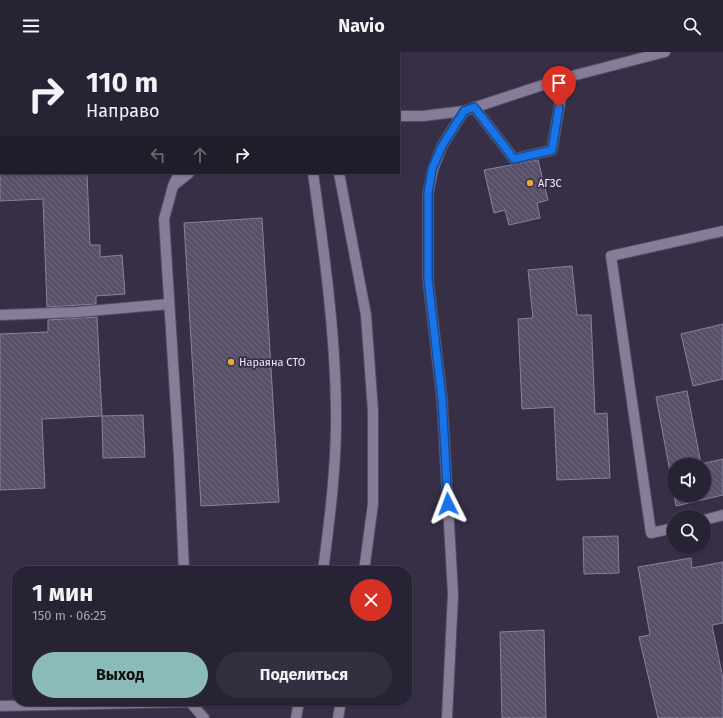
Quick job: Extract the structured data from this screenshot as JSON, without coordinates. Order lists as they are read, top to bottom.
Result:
{
  "places": ["АГЗС", "Нараяна СТО"],
  "page": {
    "header": "Navio",
    "turn": ["110 m", "Направо"],
    "heading": ["1 мин", "150 m · 06:25"],
    "buttons": ["Выход", "Поделиться"]
  }
}
